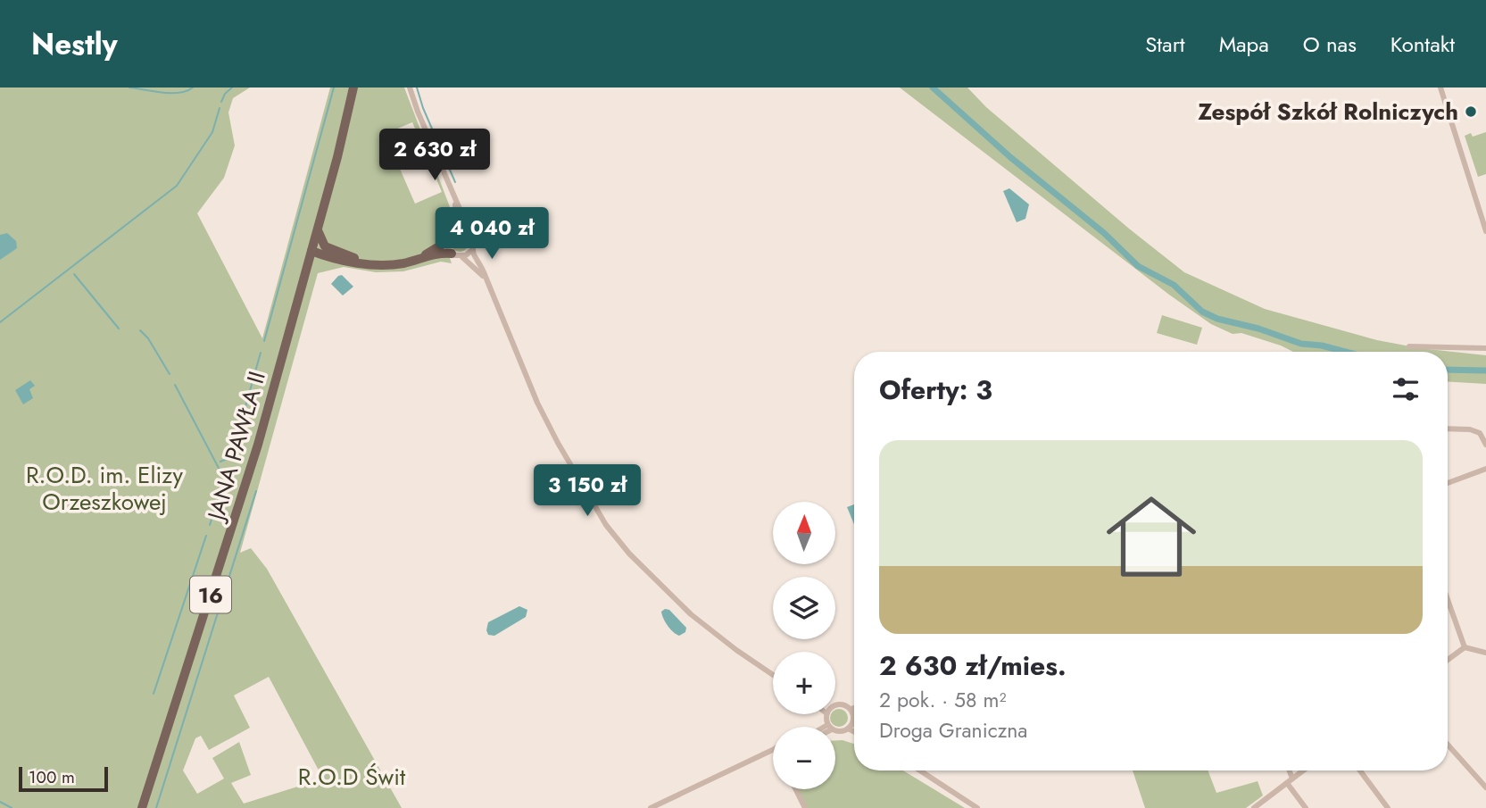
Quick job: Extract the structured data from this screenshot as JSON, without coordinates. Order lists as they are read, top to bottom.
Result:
{
  "streets": {
    "main road": ["JANA PAWŁA II", "16"]
  },
  "parks": ["R.O.D. im. Elizy Orzeszkowej", "R.O.D Świt"],
  "places": ["Zespół Szkół Rolniczych"],
  "scale_bar": "100 m",
  "north": "top",
  "page": {
    "header": "Nestly",
    "nav": [
      "Start",
      "Mapa",
      "O nas",
      "Kontakt"
    ],
    "price": ["2 630 zł", "4 040 zł", "3 150 zł"],
    "heading": "Oferty: 3",
    "list": [
      {
        "name": "2 630 zł/mies.",
        "note": "2 pok. · 58 m² · Droga Graniczna"
      }
    ],
    "map_buttons": ["+", "−"],
    "scale": "100 m"
  }
}
